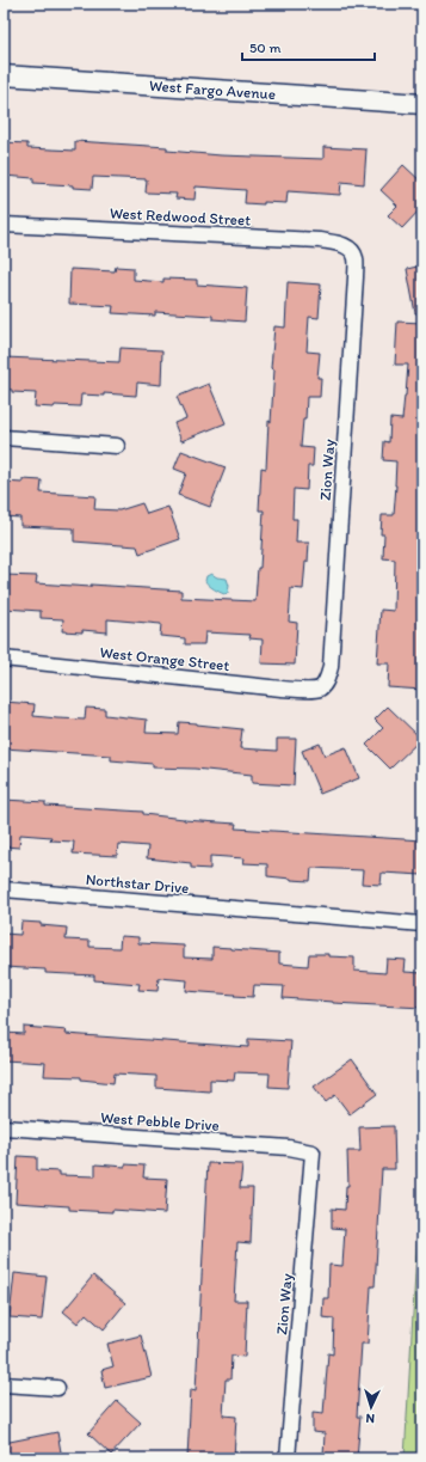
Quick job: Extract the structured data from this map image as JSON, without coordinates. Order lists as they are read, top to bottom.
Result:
{
  "streets": {
    "main road": ["West Fargo Avenue"],
    "street": [
      "West Redwood Street",
      "Zion Way",
      "West Orange Street",
      "Northstar Drive",
      "West Pebble Drive"
    ]
  },
  "crossings": [
    ["West Redwood Street", "Zion Way"],
    ["Zion Way", "West Orange Street"],
    ["Zion Way", "West Pebble Drive"]
  ],
  "scale_bar": "50 m",
  "north": "bottom"
}
